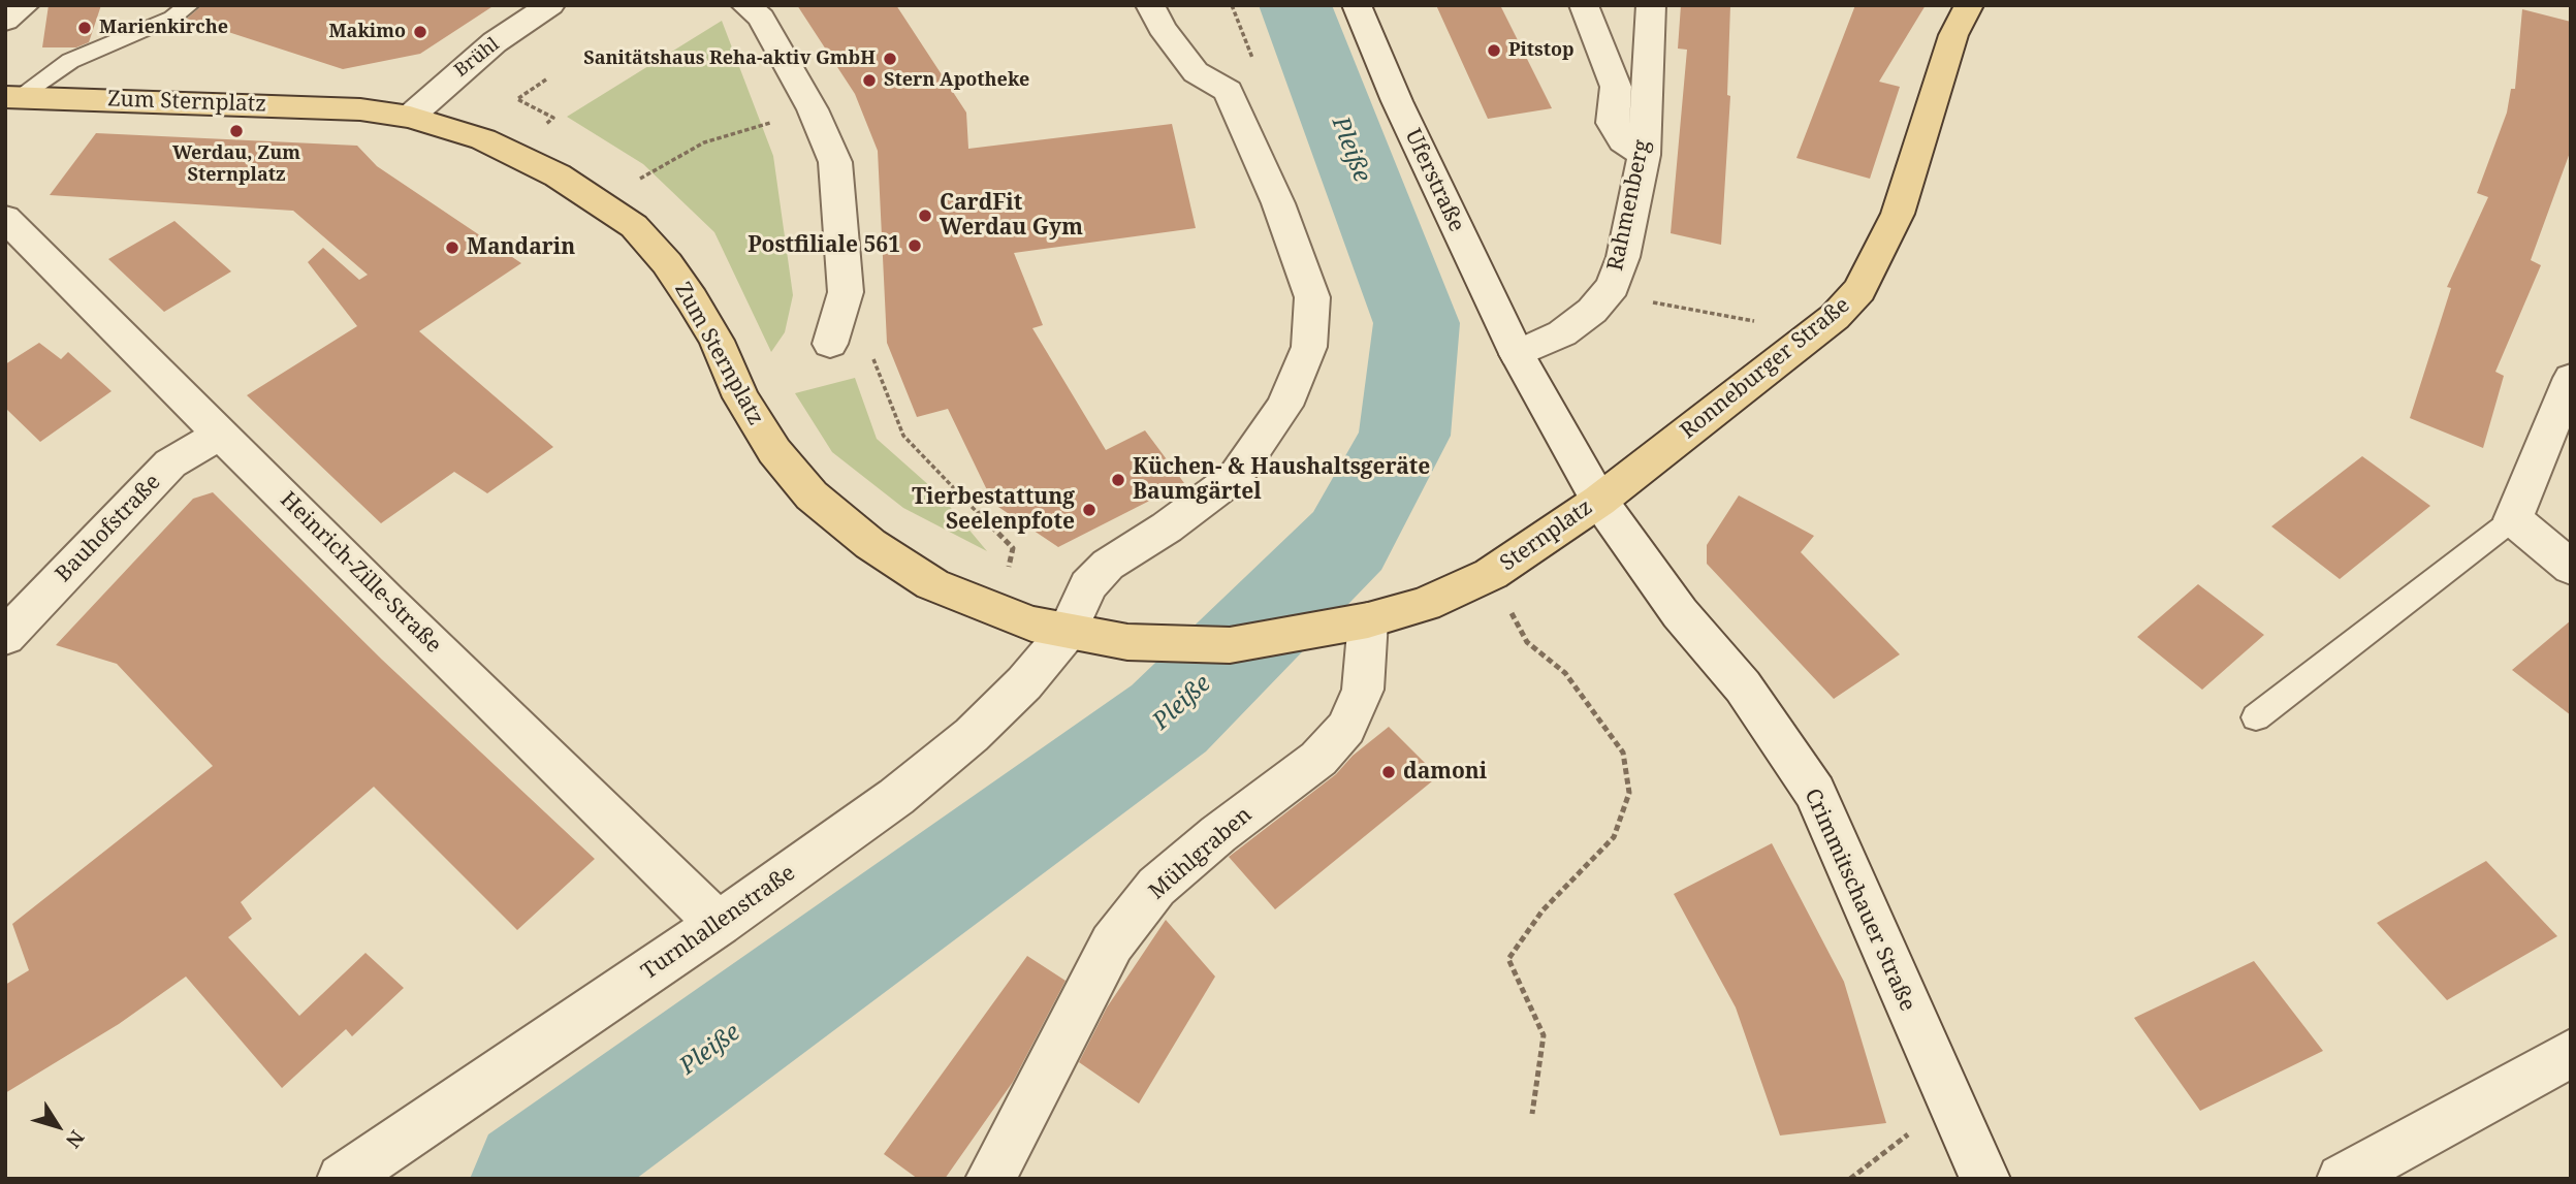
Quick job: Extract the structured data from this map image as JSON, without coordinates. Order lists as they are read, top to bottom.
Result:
{
  "streets": {
    "main road": ["Zum Sternplatz", "Ronneburger Straße", "Sternplatz"],
    "street": [
      "Brühl",
      "Uferstraße",
      "Rahmenberg",
      "Bauhofstraße",
      "Heinrich-Zille-Straße",
      "Mühlgraben",
      "Crimmitschauer Straße",
      "Turnhallenstraße"
    ]
  },
  "crossings": [
    ["Brühl", "Zum Sternplatz"],
    ["Zum Sternplatz", "Sternplatz"],
    ["Zum Sternplatz", "Turnhallenstraße"],
    ["Uferstraße", "Rahmenberg"],
    ["Uferstraße", "Sternplatz"],
    ["Rahmenberg", "Sternplatz"],
    ["Ronneburger Straße", "Sternplatz"],
    ["Ronneburger Straße", "Crimmitschauer Straße"],
    ["Bauhofstraße", "Heinrich-Zille-Straße"],
    ["Sternplatz", "Mühlgraben"],
    ["Sternplatz", "Crimmitschauer Straße"],
    ["Heinrich-Zille-Straße", "Turnhallenstraße"]
  ],
  "water": ["Pleiße"],
  "places": [
    "Marienkirche",
    "Makimo",
    "Pitstop",
    "Sanitätshaus Reha-aktiv GmbH",
    "Stern Apotheke",
    "Werdau, Zum Sternplatz",
    "CardFit Werdau Gym",
    "Postfiliale 561",
    "Mandarin",
    "Küchen- & Haushaltsgeräte Baumgärtel",
    "Tierbestattung Seelenpfote",
    "damoni"
  ],
  "north": "bottom right"
}
